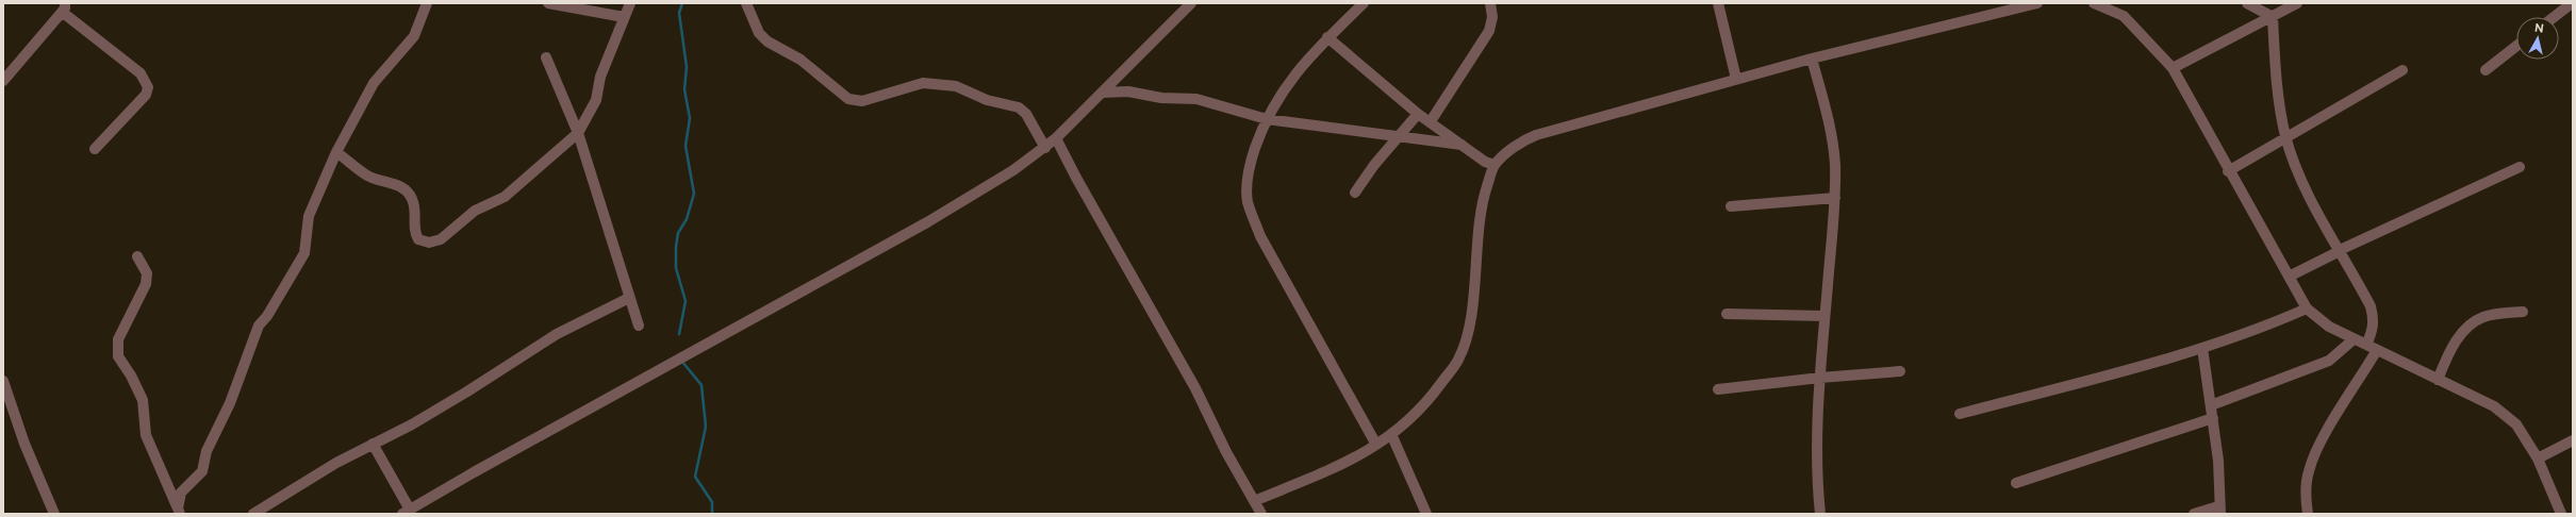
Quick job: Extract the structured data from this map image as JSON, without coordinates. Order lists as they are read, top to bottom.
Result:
{
  "north": "top"
}
